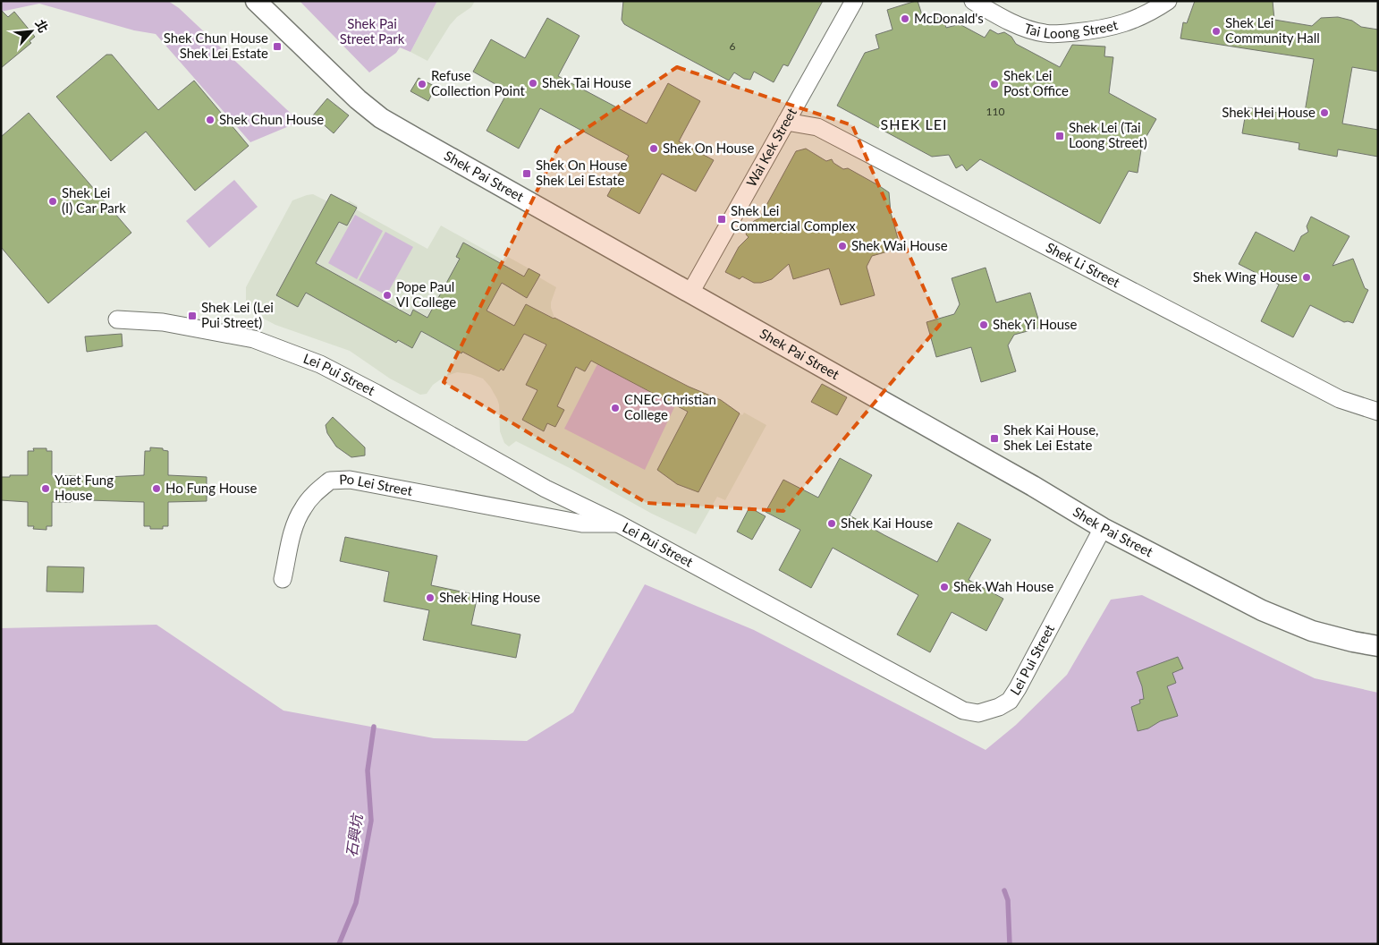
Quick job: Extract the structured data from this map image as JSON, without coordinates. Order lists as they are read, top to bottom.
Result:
{
  "streets": {
    "street": [
      "Tai Loong Street",
      "Wai Kek Street",
      "Shek Pai Street",
      "Shek Li Street",
      "Lei Pui Street",
      "Po Lei Street"
    ]
  },
  "crossings": [
    ["Wai Kek Street", "Shek Pai Street"],
    ["Wai Kek Street", "Shek Li Street"],
    ["Shek Pai Street", "Lei Pui Street"],
    ["Lei Pui Street", "Po Lei Street"]
  ],
  "districts": ["SHEK LEI"],
  "water": ["石興坑"],
  "parks": ["Shek Pai Street Park"],
  "places": {
    "other": [
      "McDonald's",
      "Shek Lei Community Hall",
      "Shek Tai House",
      "Refuse Collection Point",
      "Shek Lei Post Office",
      "Shek Hei House",
      "Shek Chun House",
      "Shek On House",
      "Shek Lei (I) Car Park",
      "Shek Wai House",
      "Shek Wing House",
      "Pope Paul VI College",
      "Shek Yi House",
      "CNEC Christian College",
      "Yuet Fung House",
      "Ho Fung House",
      "Shek Kai House",
      "Shek Wah House",
      "Shek Hing House"
    ],
    "transit": [
      "Shek Chun House Shek Lei Estate",
      "Shek Lei (Tai Loong Street)",
      "Shek On House Shek Lei Estate",
      "Shek Lei Commercial Complex",
      "Shek Lei (Lei Pui Street)",
      "Shek Kai House, Shek Lei Estate"
    ]
  },
  "house_numbers": ["6", "110"],
  "north": "top right"
}
